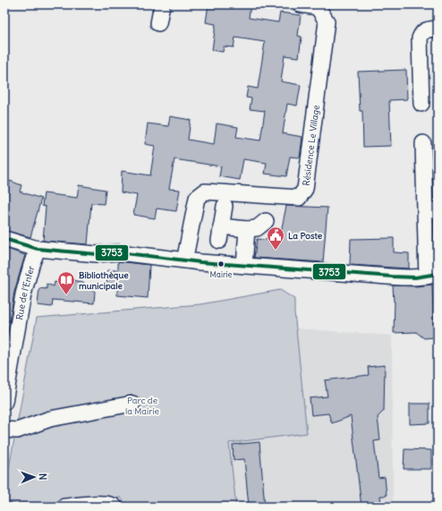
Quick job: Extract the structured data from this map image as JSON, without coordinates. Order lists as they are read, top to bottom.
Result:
{
  "streets": {
    "street": ["Résidence Le Village", "Rue de l'Enfer"]
  },
  "parks": ["Parc de la Mairie"],
  "places": {
    "public building": ["La Poste"],
    "other": ["Mairie"],
    "library": ["Bibliothèque municipale"]
  },
  "lines": ["transit line 3753"],
  "north": "right"
}
